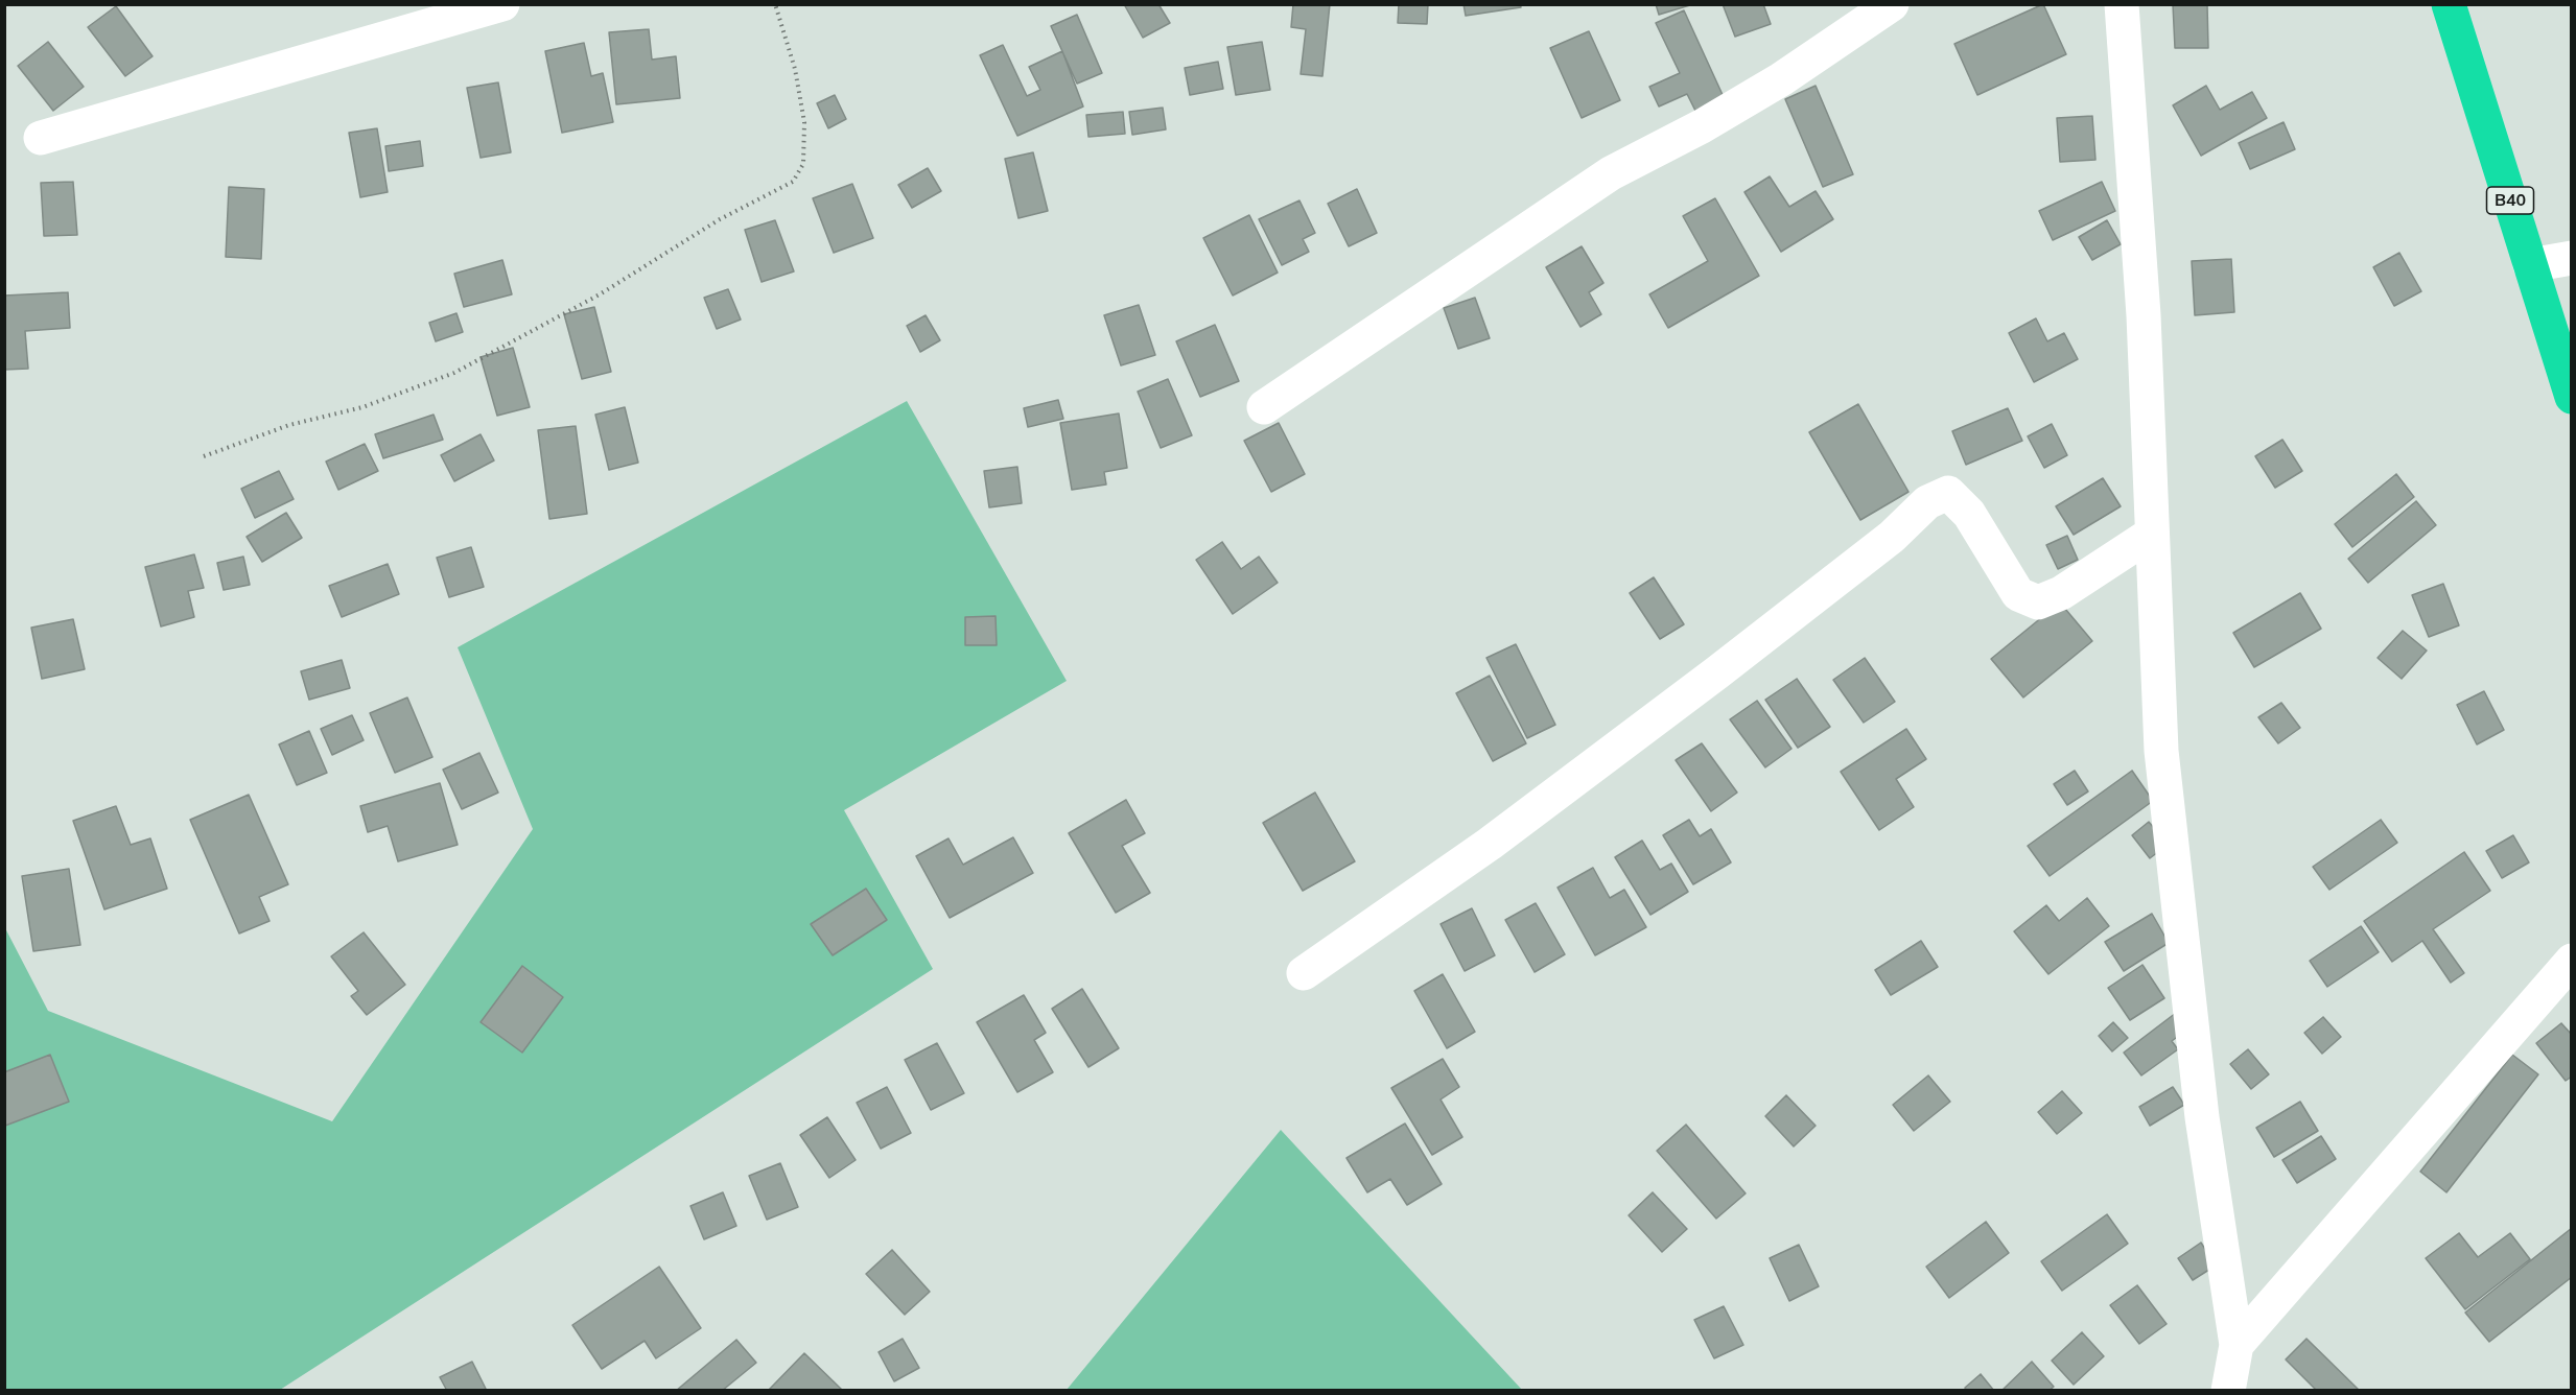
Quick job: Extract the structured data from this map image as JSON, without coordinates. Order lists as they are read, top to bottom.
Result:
{
  "streets": {
    "highway": ["B40"]
  }
}
